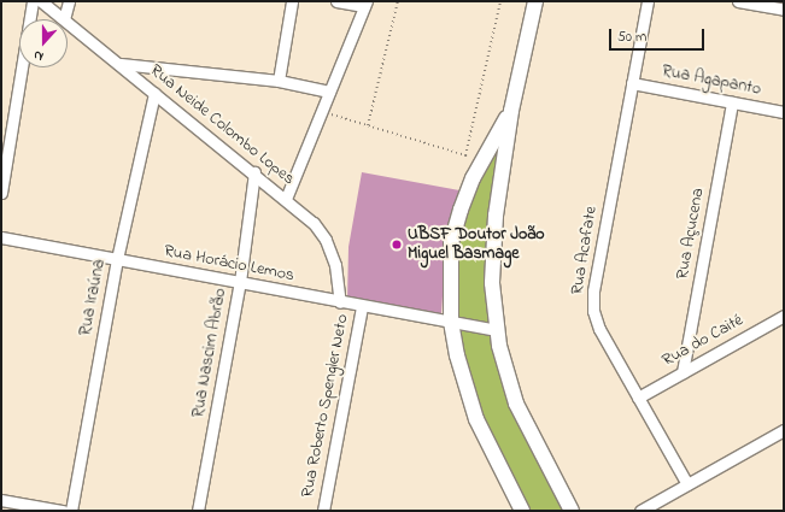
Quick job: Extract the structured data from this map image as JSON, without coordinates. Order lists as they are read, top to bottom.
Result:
{
  "streets": {
    "street": [
      "Rua Agapanto",
      "Rua Neide Colombo Lopes",
      "Rua Açucena",
      "Rua Acafate",
      "Rua Horácio Lemos",
      "Rua Iraúna",
      "Rua do Caité",
      "Rua Nascim Abrão",
      "Rua Roberto Spengler Neto"
    ]
  },
  "crossings": [
    ["Rua Agapanto", "Rua Açucena"],
    ["Rua Agapanto", "Rua Acafate"],
    ["Rua Neide Colombo Lopes", "Rua Horácio Lemos"],
    ["Rua Neide Colombo Lopes", "Rua Iraúna"],
    ["Rua Neide Colombo Lopes", "Rua Nascim Abrão"],
    ["Rua Açucena", "Rua do Caité"],
    ["Rua Acafate", "Rua do Caité"],
    ["Rua Horácio Lemos", "Rua Iraúna"],
    ["Rua Horácio Lemos", "Rua Nascim Abrão"],
    ["Rua Horácio Lemos", "Rua Roberto Spengler Neto"]
  ],
  "places": ["UBSF Doutor João Miguel Basmage"],
  "scale_bar": "50 m",
  "north": "bottom"
}
